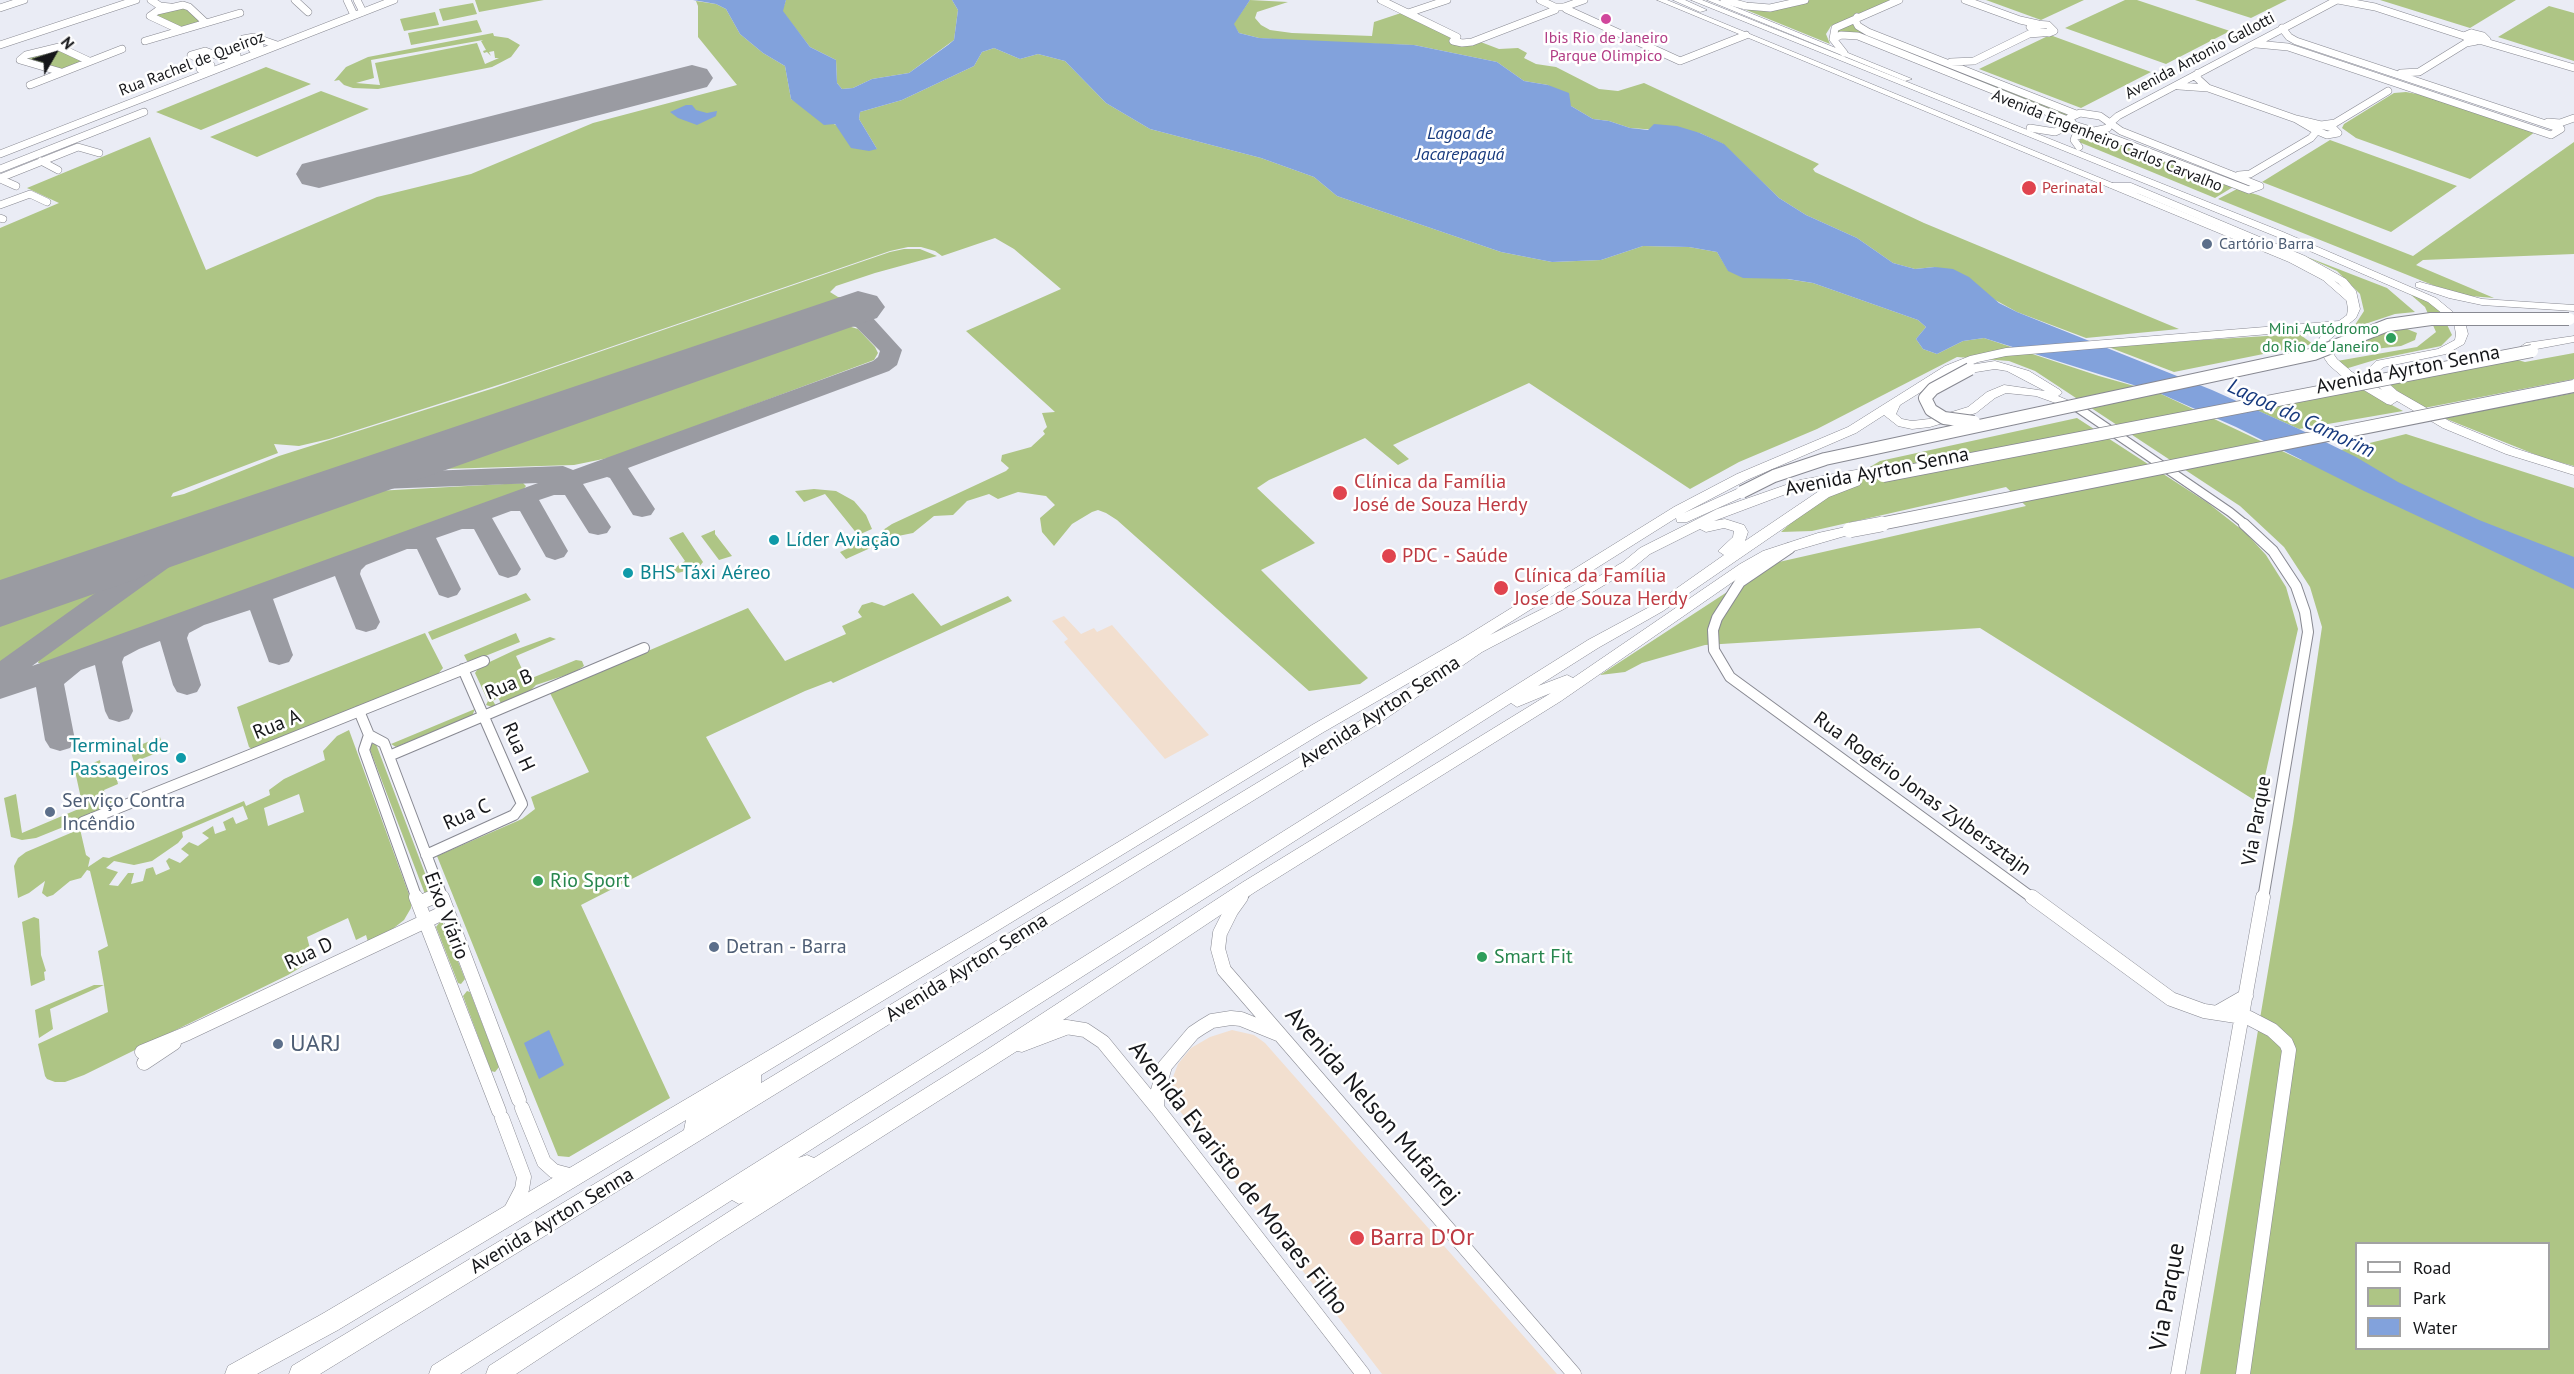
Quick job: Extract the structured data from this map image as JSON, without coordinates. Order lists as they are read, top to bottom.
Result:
{
  "streets": {
    "highway": ["Avenida Engenheiro Carlos Carvalho", "Avenida Ayrton Senna"],
    "street": [
      "Avenida Antonio Gallotti",
      "Rua Rachel de Queiroz",
      "Rua B",
      "Rua A",
      "Rua H",
      "Rua Rogério Jonas Zylbersztajn",
      "Rua C",
      "Via Parque",
      "Eixo Viário",
      "Rua D",
      "Avenida Nelson Mufarrej",
      "Avenida Evaristo de Moraes Filho"
    ]
  },
  "crossings": [
    ["Avenida Engenheiro Carlos Carvalho", "Avenida Ayrton Senna"],
    ["Avenida Ayrton Senna", "Eixo Viário"],
    ["Rua B", "Rua H"],
    ["Rua B", "Eixo Viário"],
    ["Rua A", "Rua H"],
    ["Rua A", "Eixo Viário"],
    ["Rua H", "Rua C"],
    ["Rua Rogério Jonas Zylbersztajn", "Via Parque"],
    ["Rua C", "Eixo Viário"],
    ["Eixo Viário", "Rua D"]
  ],
  "water": ["Lagoa de Jacarepaguá", "Lagoa do Camorim"],
  "places": [
    "Ibis Rio de Janeiro Parque Olimpico",
    "Perinatal",
    "Cartório Barra",
    "Mini Autódromo do Rio de Janeiro",
    "Clínica da Família José de Souza Herdy",
    "Líder Aviação",
    "PDC - Saúde",
    "BHS Táxi Aéreo",
    "Clínica da Família Jose de Souza Herdy",
    "Terminal de Passageiros",
    "Serviço Contra Incêndio",
    "Rio Sport",
    "Detran - Barra",
    "Smart Fit",
    "UARJ",
    "Barra D'Or"
  ],
  "legend": ["Road", "Park", "Water"],
  "north": "top right"
}
